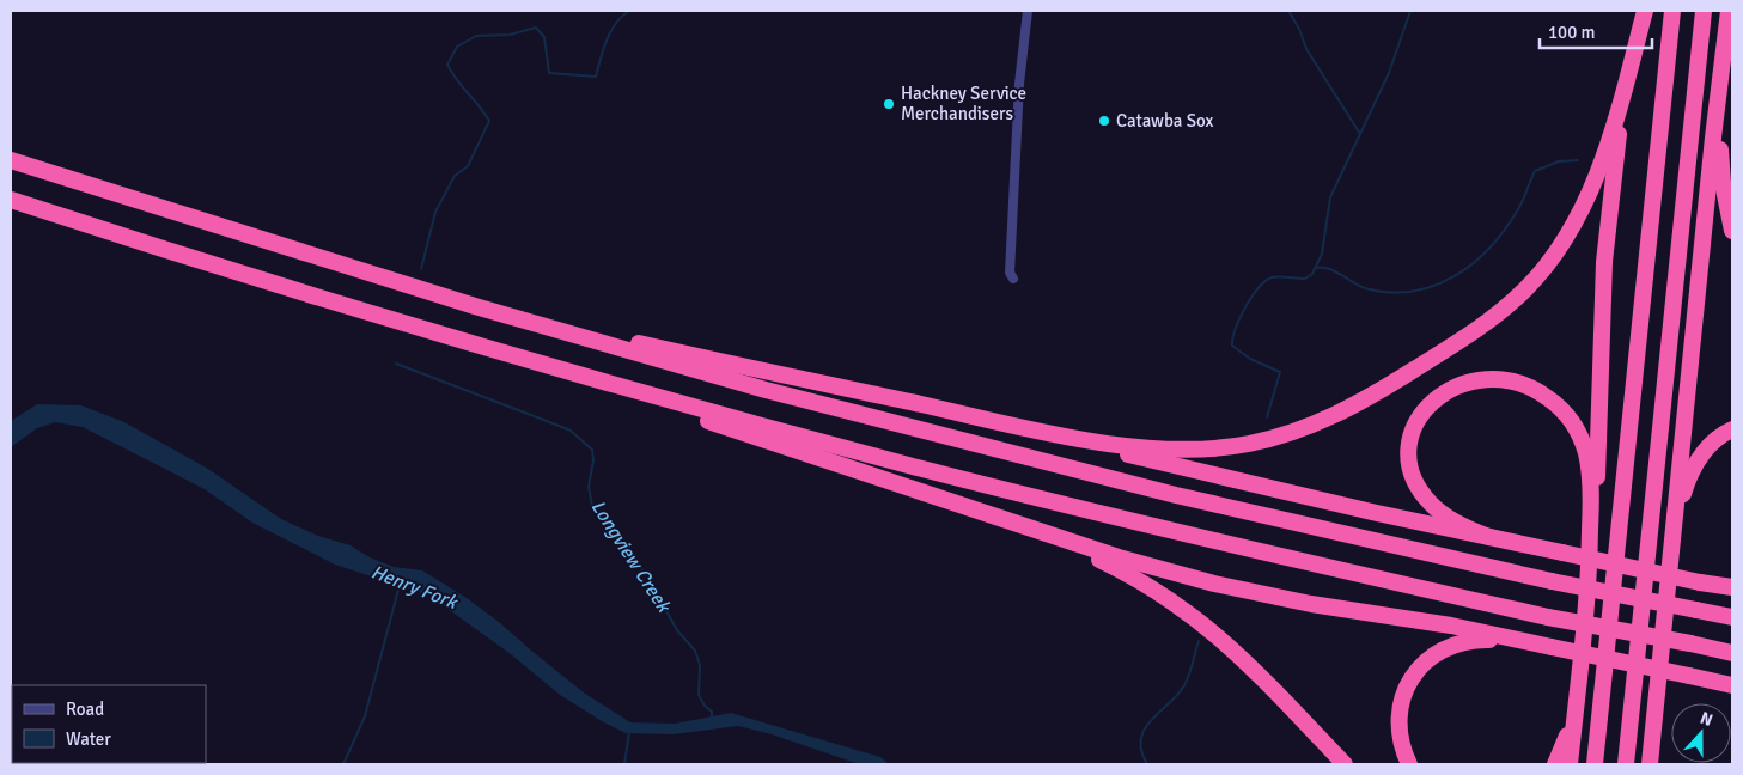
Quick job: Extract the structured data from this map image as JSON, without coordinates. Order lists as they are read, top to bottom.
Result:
{
  "water": ["Longview Creek", "Henry Fork"],
  "places": ["Hackney Service Merchandisers", "Catawba Sox"],
  "legend": ["Road", "Water"],
  "scale_bar": "100 m",
  "north": "top"
}
